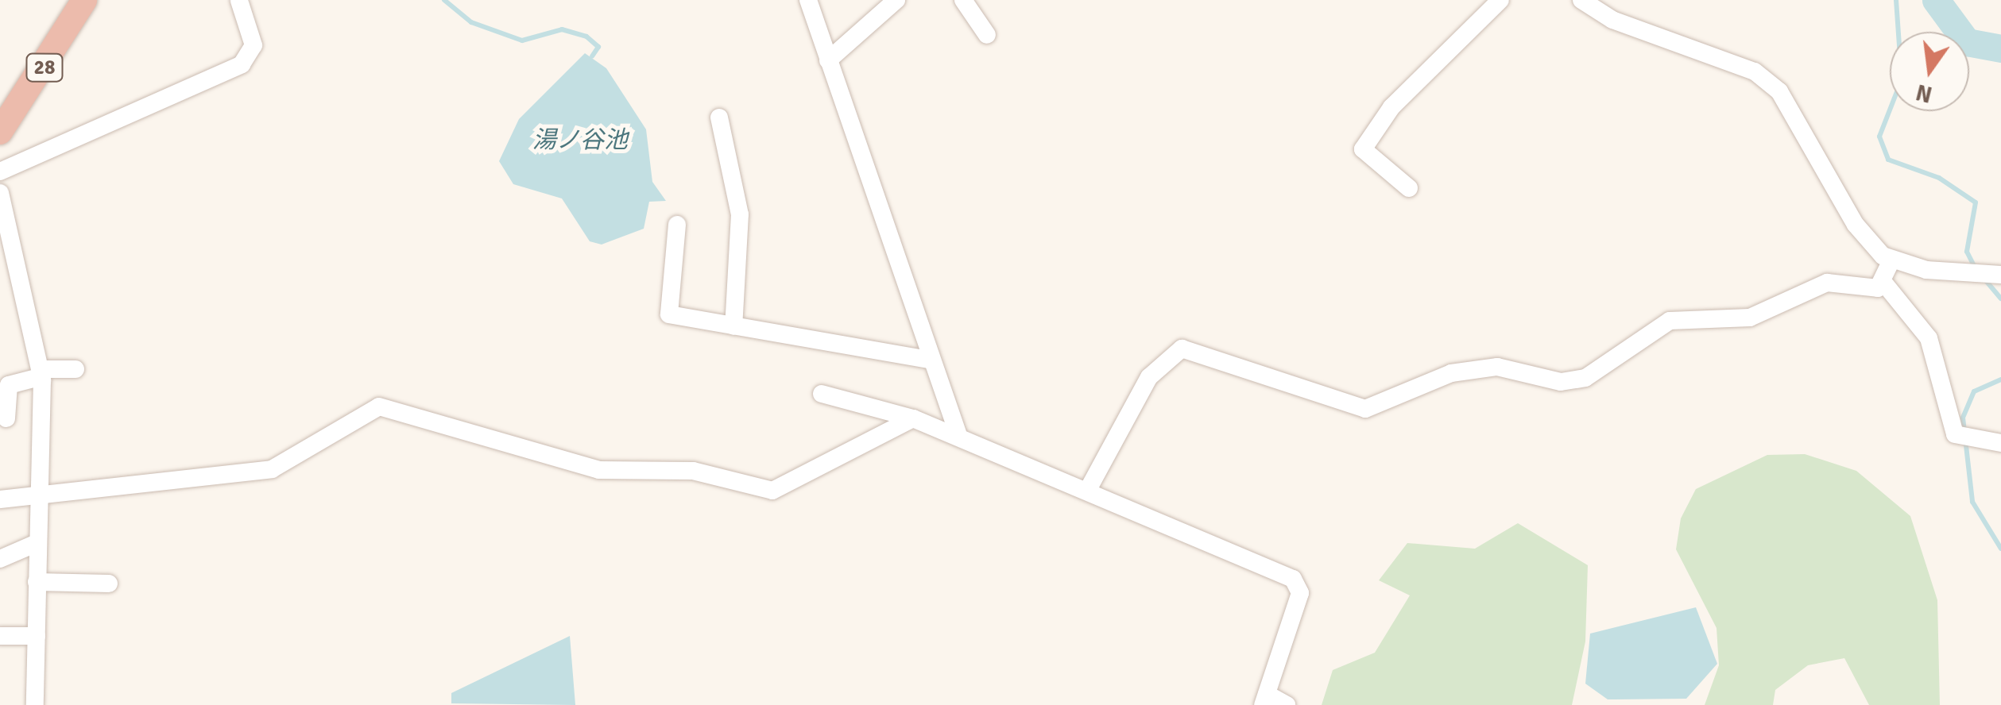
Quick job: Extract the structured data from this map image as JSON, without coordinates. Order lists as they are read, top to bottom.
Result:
{
  "streets": {
    "highway": ["28"]
  },
  "water": ["湯ノ谷池"],
  "north": "bottom"
}
